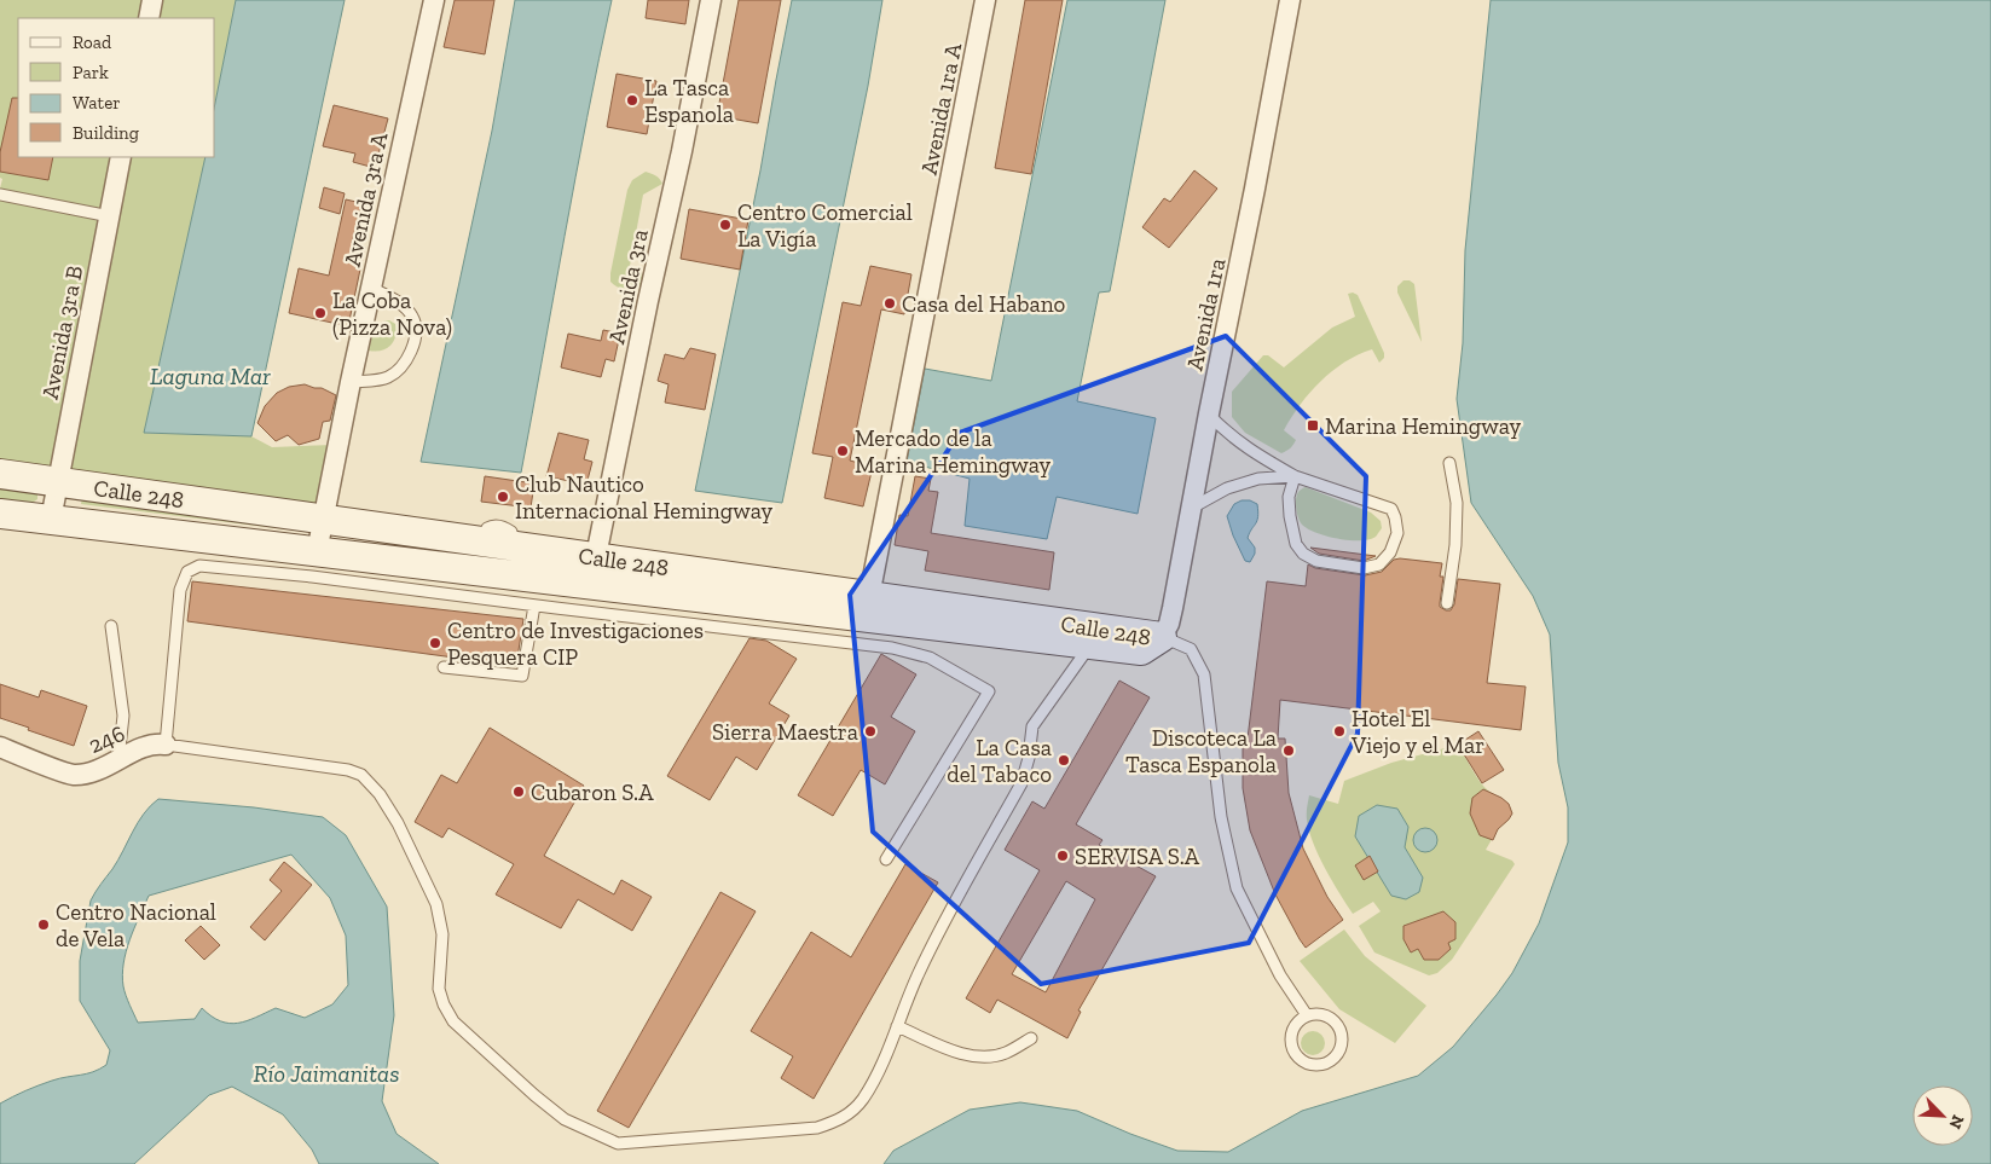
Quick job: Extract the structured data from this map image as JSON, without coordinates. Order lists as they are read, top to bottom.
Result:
{
  "streets": {
    "street": [
      "Avenida 1ra A",
      "Avenida 3ra A",
      "Avenida 3ra",
      "Avenida 1ra",
      "Avenida 3ra B",
      "Calle 248",
      "246"
    ]
  },
  "crossings": [
    ["Avenida 1ra A", "Calle 248"],
    ["Avenida 3ra A", "Calle 248"],
    ["Avenida 3ra", "Calle 248"],
    ["Avenida 1ra", "Calle 248"],
    ["Avenida 3ra B", "Calle 248"]
  ],
  "water": ["Laguna Mar", "Río Jaimanitas"],
  "places": {
    "other": [
      "La Tasca Espanola",
      "Centro Comercial La Vigía",
      "Casa del Habano",
      "La Coba (Pizza Nova)",
      "Mercado de la Marina Hemingway",
      "Club Nautico Internacional Hemingway",
      "Centro de Investigaciones Pesquera CIP",
      "Sierra Maestra",
      "Hotel El Viejo y el Mar",
      "Discoteca La Tasca Espanola",
      "La Casa del Tabaco",
      "Cubaron S.A",
      "SERVISA S.A",
      "Centro Nacional de Vela"
    ],
    "transit": ["Marina Hemingway"]
  },
  "legend": [
    "Road",
    "Park",
    "Water",
    "Building"
  ],
  "north": "bottom right"
}
